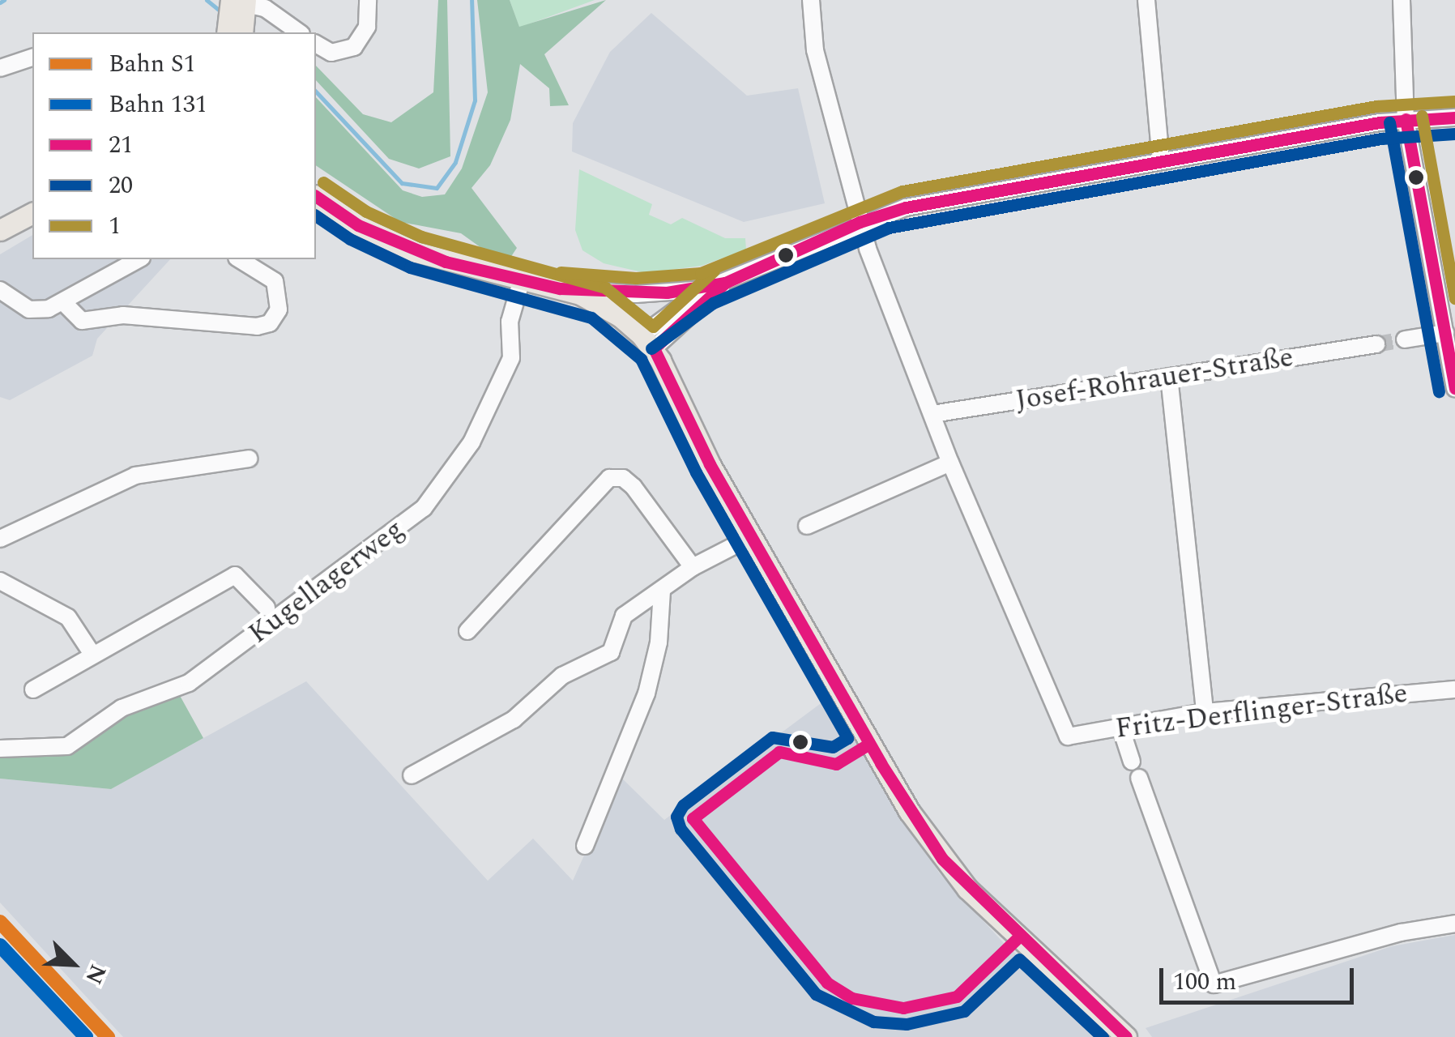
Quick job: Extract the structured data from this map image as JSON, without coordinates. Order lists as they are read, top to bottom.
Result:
{
  "streets": {
    "street": ["Josef-Rohrauer-Straße", "Kugellagerweg", "Fritz-Derflinger-Straße"]
  },
  "lines": [
    "transit line 1",
    "transit line 21",
    "transit line 20",
    "rail line S1",
    "rail line 131"
  ],
  "legend": [
    "Bahn S1",
    "Bahn 131",
    "21",
    "20",
    "1"
  ],
  "scale_bar": "100 m",
  "north": "bottom right"
}
